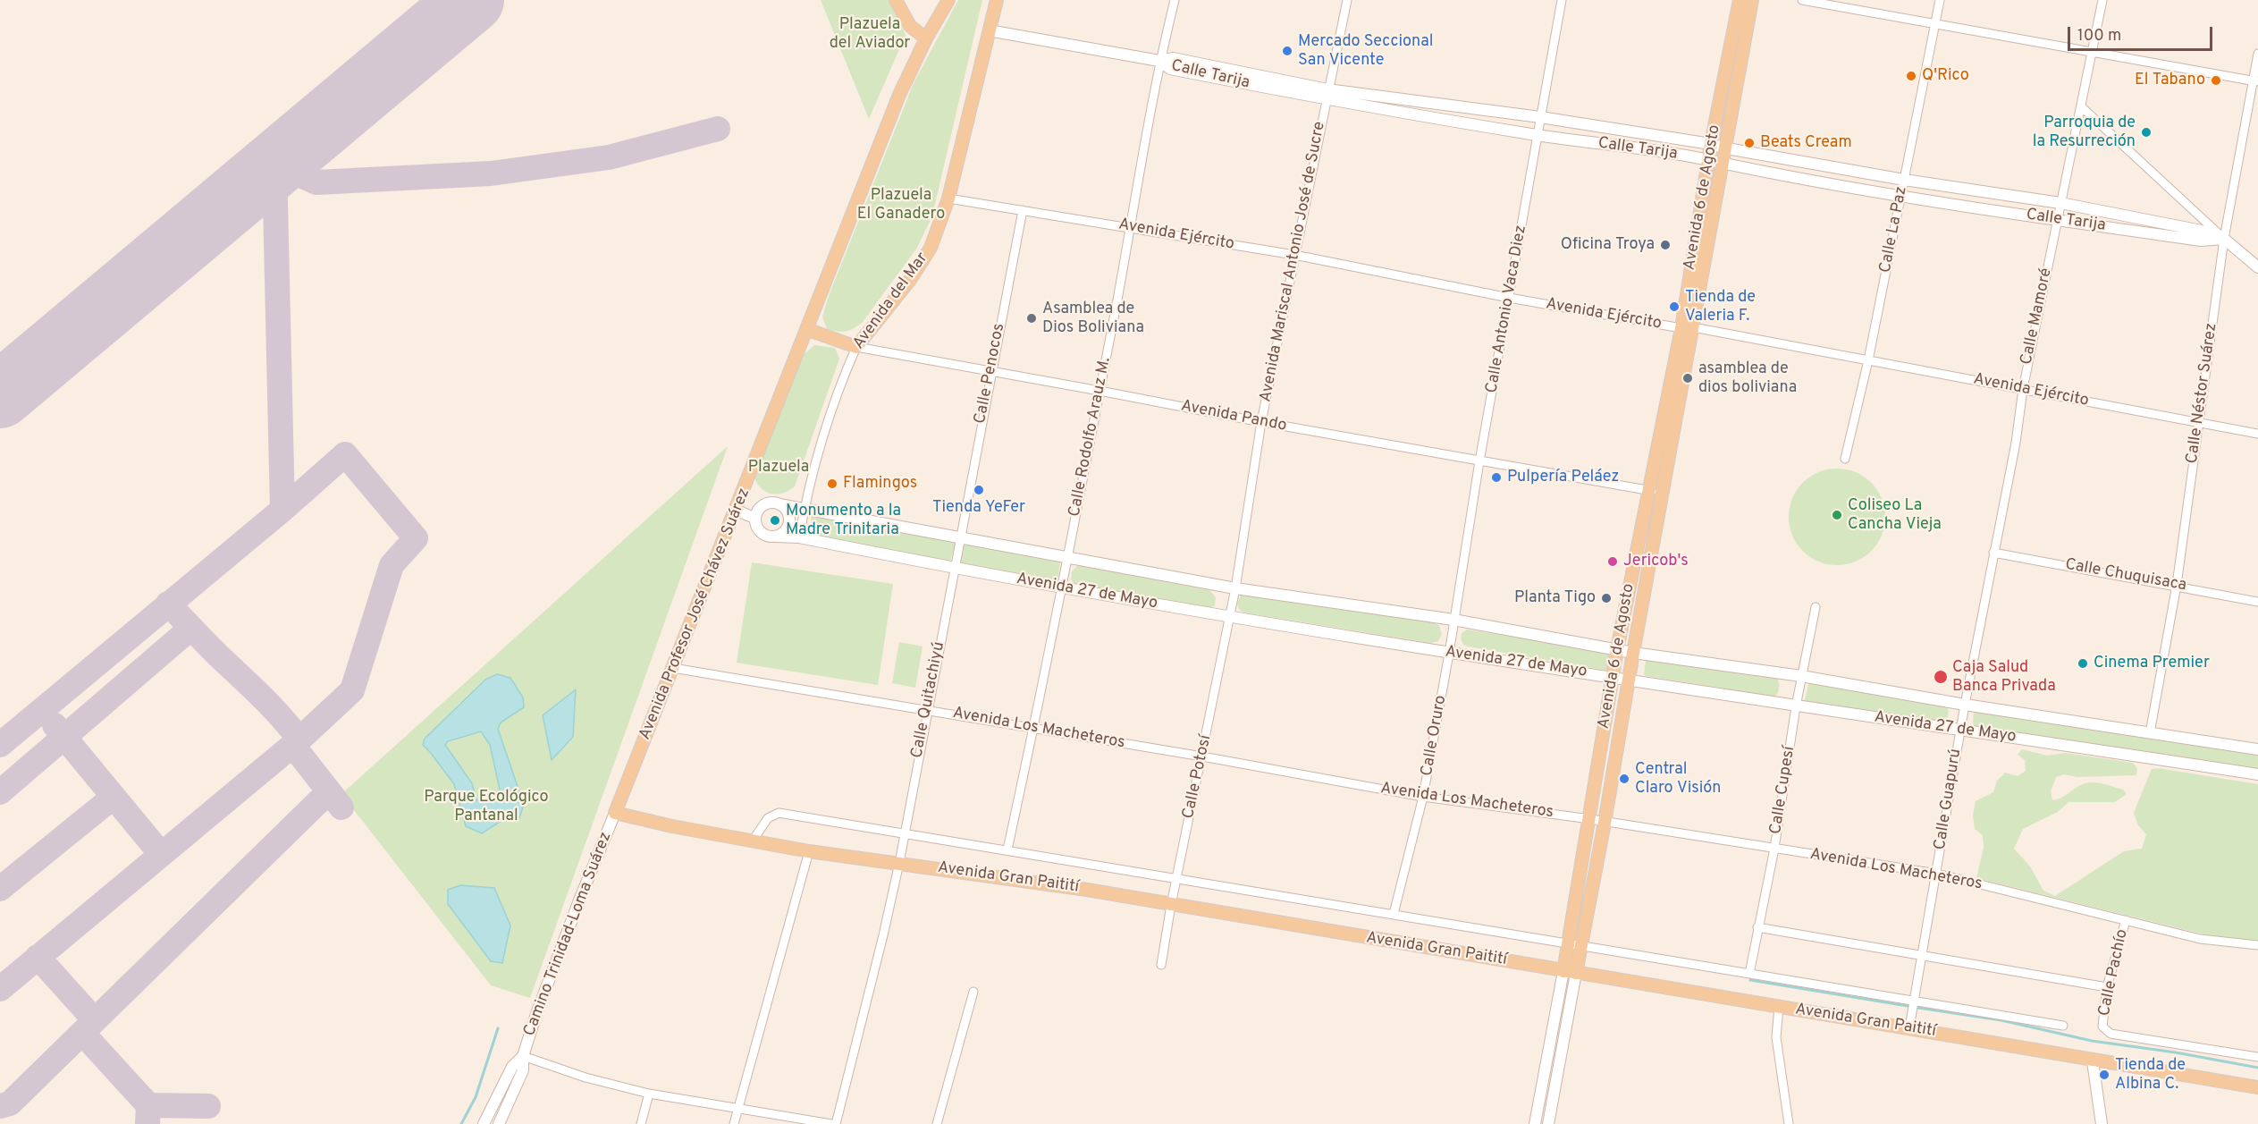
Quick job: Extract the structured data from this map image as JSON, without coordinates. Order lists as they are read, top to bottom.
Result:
{
  "streets": {
    "main road": [
      "Calle Tarija",
      "Avenida 6 de Agosto",
      "Avenida del Mar",
      "Avenida Pando",
      "Avenida 27 de Mayo",
      "Avenida Profesor José Chávez Suárez",
      "Avenida Gran Paitití",
      "Camino Trinidad-Loma Suárez"
    ],
    "street": [
      "Calle La Paz",
      "Avenida Ejército",
      "Avenida Mariscal Antonio José de Sucre",
      "Calle Antonio Vaca Diez",
      "Calle Mamoré",
      "Calle Penocos",
      "Calle Néstor Suárez",
      "Calle Rodolfo Arauz M.",
      "Calle Chuquisaca",
      "Calle Quitachiyú",
      "Avenida Los Macheteros",
      "Calle Oruro",
      "Calle Potosí",
      "Calle Cupesí",
      "Calle Guapurú",
      "Calle Pachío"
    ]
  },
  "crossings": [
    ["Calle Tarija", "Avenida 6 de Agosto"],
    ["Calle Tarija", "Calle La Paz"],
    ["Calle Tarija", "Avenida Mariscal Antonio José de Sucre"],
    ["Calle Tarija", "Avenida del Mar"],
    ["Calle Tarija", "Calle Antonio Vaca Diez"],
    ["Calle Tarija", "Calle Mamoré"],
    ["Calle Tarija", "Calle Néstor Suárez"],
    ["Calle Tarija", "Calle Rodolfo Arauz M."],
    ["Avenida 6 de Agosto", "Avenida Ejército"],
    ["Avenida 6 de Agosto", "Avenida Pando"],
    ["Avenida 6 de Agosto", "Avenida 27 de Mayo"],
    ["Avenida 6 de Agosto", "Avenida Los Macheteros"],
    ["Avenida 6 de Agosto", "Avenida Gran Paitití"],
    ["Calle La Paz", "Avenida Ejército"],
    ["Avenida Ejército", "Avenida Mariscal Antonio José de Sucre"],
    ["Avenida Ejército", "Avenida del Mar"],
    ["Avenida Ejército", "Calle Antonio Vaca Diez"],
    ["Avenida Ejército", "Calle Mamoré"],
    ["Avenida Ejército", "Calle Penocos"],
    ["Avenida Ejército", "Calle Néstor Suárez"],
    ["Avenida Ejército", "Calle Rodolfo Arauz M."],
    ["Avenida Mariscal Antonio José de Sucre", "Avenida Pando"],
    ["Avenida Mariscal Antonio José de Sucre", "Avenida 27 de Mayo"],
    ["Avenida Mariscal Antonio José de Sucre", "Calle Potosí"],
    ["Avenida del Mar", "Avenida Pando"],
    ["Avenida del Mar", "Avenida 27 de Mayo"],
    ["Calle Antonio Vaca Diez", "Avenida Pando"],
    ["Calle Antonio Vaca Diez", "Avenida 27 de Mayo"],
    ["Calle Antonio Vaca Diez", "Calle Oruro"],
    ["Calle Mamoré", "Calle Chuquisaca"],
    ["Calle Mamoré", "Avenida 27 de Mayo"],
    ["Calle Mamoré", "Calle Guapurú"],
    ["Calle Penocos", "Avenida Pando"],
    ["Calle Penocos", "Avenida 27 de Mayo"],
    ["Calle Penocos", "Calle Quitachiyú"],
    ["Calle Néstor Suárez", "Calle Chuquisaca"],
    ["Calle Néstor Suárez", "Avenida 27 de Mayo"],
    ["Avenida Pando", "Calle Rodolfo Arauz M."],
    ["Avenida Pando", "Avenida Profesor José Chávez Suárez"],
    ["Calle Rodolfo Arauz M.", "Avenida 27 de Mayo"],
    ["Calle Rodolfo Arauz M.", "Avenida Los Macheteros"],
    ["Avenida 27 de Mayo", "Calle Quitachiyú"],
    ["Avenida 27 de Mayo", "Calle Oruro"],
    ["Avenida 27 de Mayo", "Calle Potosí"],
    ["Avenida 27 de Mayo", "Calle Cupesí"],
    ["Avenida 27 de Mayo", "Calle Guapurú"],
    ["Avenida Profesor José Chávez Suárez", "Avenida Los Macheteros"],
    ["Avenida Profesor José Chávez Suárez", "Avenida Gran Paitití"],
    ["Avenida Profesor José Chávez Suárez", "Camino Trinidad-Loma Suárez"],
    ["Calle Quitachiyú", "Avenida Los Macheteros"],
    ["Calle Quitachiyú", "Avenida Gran Paitití"],
    ["Avenida Los Macheteros", "Calle Oruro"],
    ["Avenida Los Macheteros", "Calle Potosí"],
    ["Avenida Los Macheteros", "Calle Cupesí"],
    ["Avenida Los Macheteros", "Calle Guapurú"],
    ["Avenida Los Macheteros", "Calle Pachío"],
    ["Calle Potosí", "Avenida Gran Paitití"],
    ["Calle Guapurú", "Avenida Gran Paitití"],
    ["Avenida Gran Paitití", "Camino Trinidad-Loma Suárez"]
  ],
  "parks": [
    "Plazuela del Aviador",
    "Plazuela El Ganadero",
    "Plazuela",
    "Parque Ecológico Pantanal"
  ],
  "places": [
    "Mercado Seccional San Vicente",
    "Q'Rico",
    "El Tabano",
    "Parroquia de la Resurreción",
    "Beats Cream",
    "Oficina Troya",
    "Tienda de Valeria F.",
    "Asamblea de Dios Boliviana",
    "asamblea de dios boliviana",
    "Pulpería Peláez",
    "Flamingos",
    "Tienda YeFer",
    "Coliseo La Cancha Vieja",
    "Monumento a la Madre Trinitaria",
    "Jericob's",
    "Planta Tigo",
    "Cinema Premier",
    "Caja Salud Banca Privada",
    "Central Claro Visión",
    "Tienda de Albina C."
  ],
  "scale_bar": "100 m"
}
